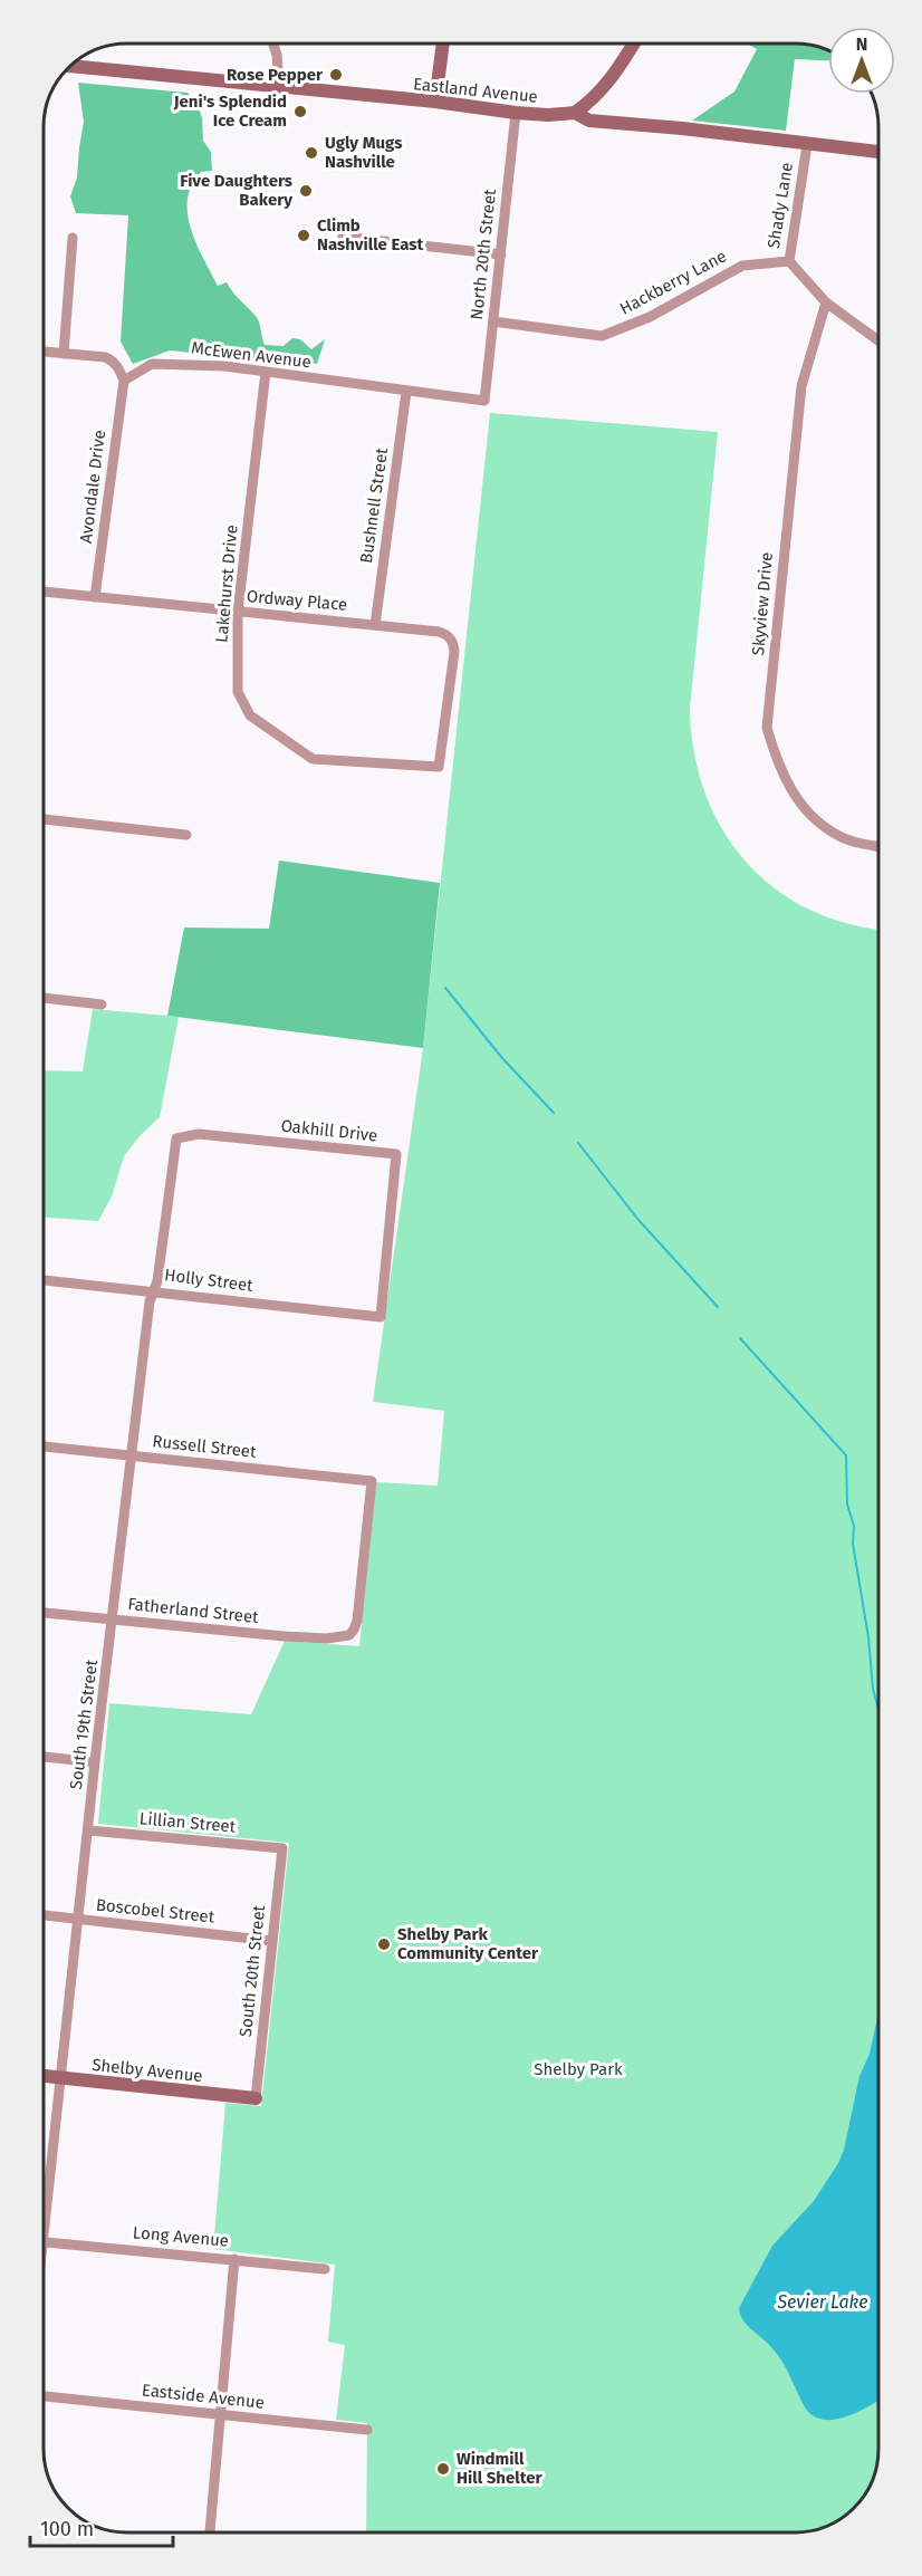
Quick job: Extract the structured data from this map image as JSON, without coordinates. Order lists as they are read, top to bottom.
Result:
{
  "streets": {
    "street": [
      "Eastland Avenue",
      "Shady Lane",
      "North 20th Street",
      "Hackberry Lane",
      "McEwen Avenue",
      "Avondale Drive",
      "Bushnell Street",
      "Lakehurst Drive",
      "Ordway Place",
      "Skyview Drive",
      "Oakhill Drive",
      "Holly Street",
      "Russell Street",
      "Fatherland Street",
      "South 19th Street",
      "Lillian Street",
      "Boscobel Street",
      "South 20th Street",
      "Shelby Avenue",
      "Long Avenue",
      "Eastside Avenue"
    ]
  },
  "crossings": [
    ["Eastland Avenue", "Shady Lane"],
    ["Eastland Avenue", "North 20th Street"],
    ["Shady Lane", "Hackberry Lane"],
    ["Shady Lane", "Skyview Drive"],
    ["North 20th Street", "Hackberry Lane"],
    ["North 20th Street", "McEwen Avenue"],
    ["McEwen Avenue", "Avondale Drive"],
    ["McEwen Avenue", "Bushnell Street"],
    ["McEwen Avenue", "Lakehurst Drive"],
    ["Avondale Drive", "Ordway Place"],
    ["Bushnell Street", "Ordway Place"],
    ["Lakehurst Drive", "Ordway Place"],
    ["Oakhill Drive", "Holly Street"],
    ["Oakhill Drive", "South 19th Street"],
    ["Holly Street", "South 19th Street"],
    ["Russell Street", "Fatherland Street"],
    ["Russell Street", "South 19th Street"],
    ["Fatherland Street", "South 19th Street"],
    ["South 19th Street", "Lillian Street"],
    ["South 19th Street", "Boscobel Street"],
    ["South 19th Street", "Shelby Avenue"],
    ["Lillian Street", "South 20th Street"],
    ["Boscobel Street", "South 20th Street"],
    ["South 20th Street", "Shelby Avenue"]
  ],
  "water": ["Sevier Lake"],
  "parks": ["Shelby Park"],
  "places": [
    "Rose Pepper",
    "Jeni's Splendid Ice Cream",
    "Ugly Mugs Nashville",
    "Five Daughters Bakery",
    "Climb Nashville East",
    "Shelby Park Community Center",
    "Windmill Hill Shelter"
  ],
  "scale_bar": "100 m",
  "north": "top"
}
